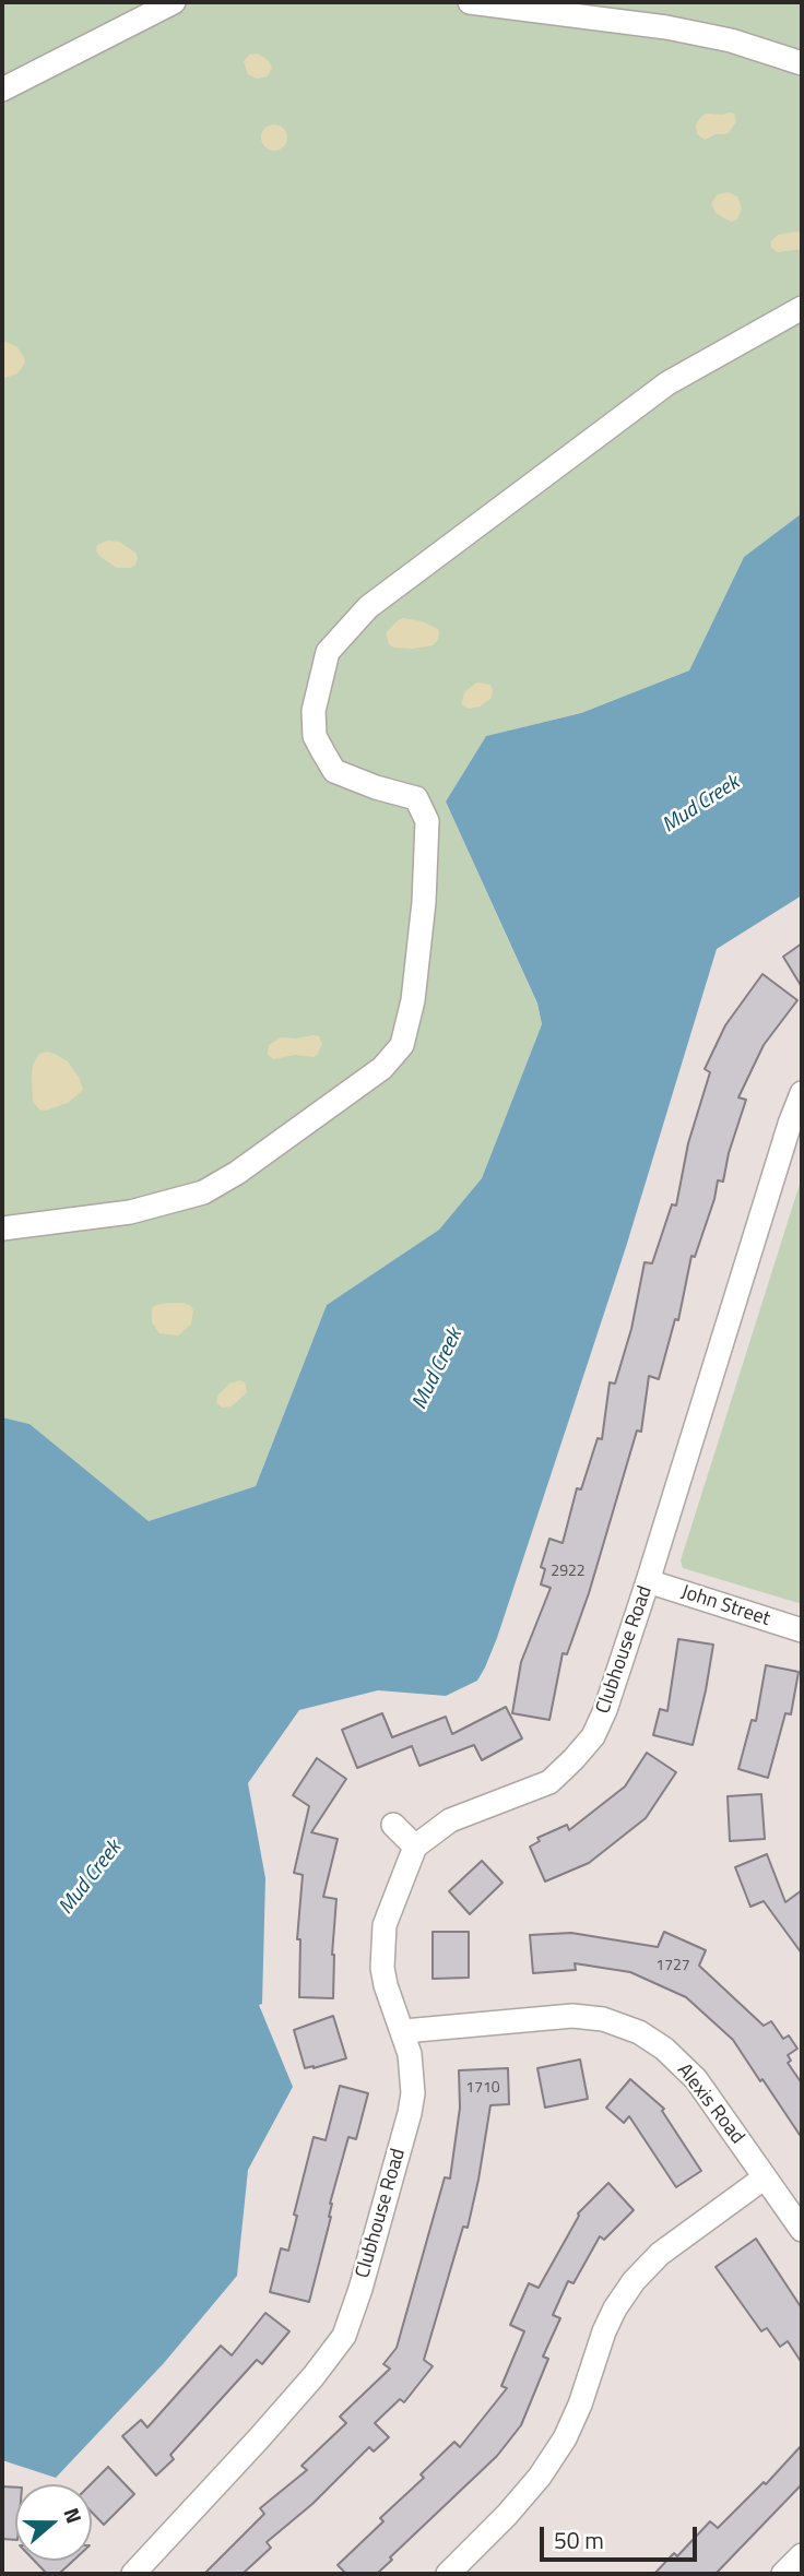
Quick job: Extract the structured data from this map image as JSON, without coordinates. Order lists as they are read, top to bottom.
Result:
{
  "streets": {
    "street": ["John Street", "Clubhouse Road", "Alexis Road"]
  },
  "crossings": [
    ["John Street", "Clubhouse Road"],
    ["Clubhouse Road", "Alexis Road"]
  ],
  "water": ["Mud Creek"],
  "house_numbers": ["2922", "1727", "1710"],
  "scale_bar": "50 m",
  "north": "right"
}
